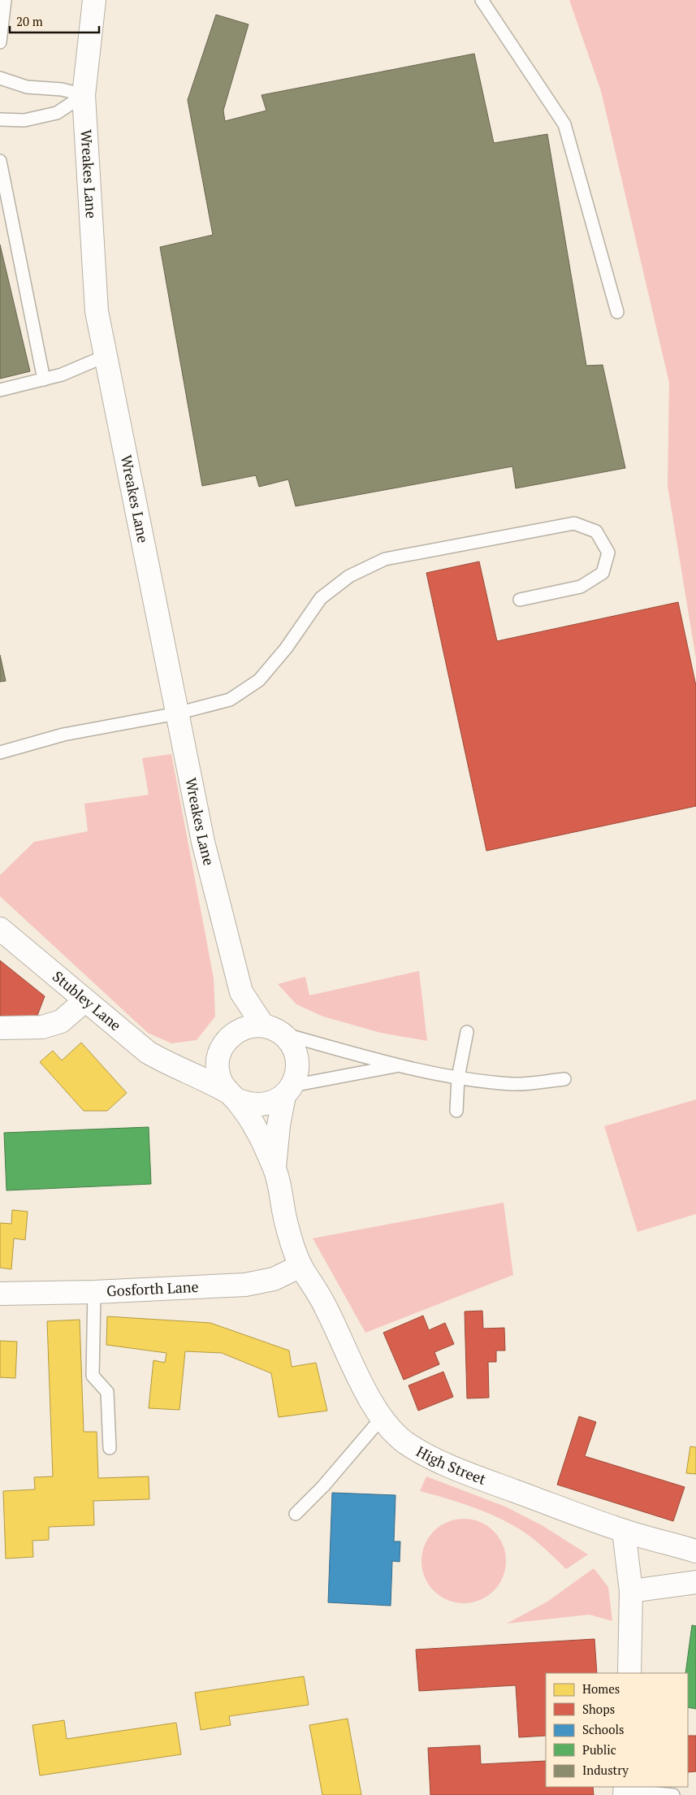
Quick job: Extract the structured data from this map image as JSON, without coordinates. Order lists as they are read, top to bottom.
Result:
{
  "streets": {
    "street": [
      "Wreakes Lane",
      "Stubley Lane",
      "Gosforth Lane",
      "High Street"
    ]
  },
  "crossings": [
    ["Wreakes Lane", "Stubley Lane"],
    ["Wreakes Lane", "Gosforth Lane"],
    ["Wreakes Lane", "High Street"],
    ["Gosforth Lane", "High Street"]
  ],
  "legend": [
    "Homes",
    "Shops",
    "Schools",
    "Public",
    "Industry"
  ],
  "scale_bar": "20 m"
}
